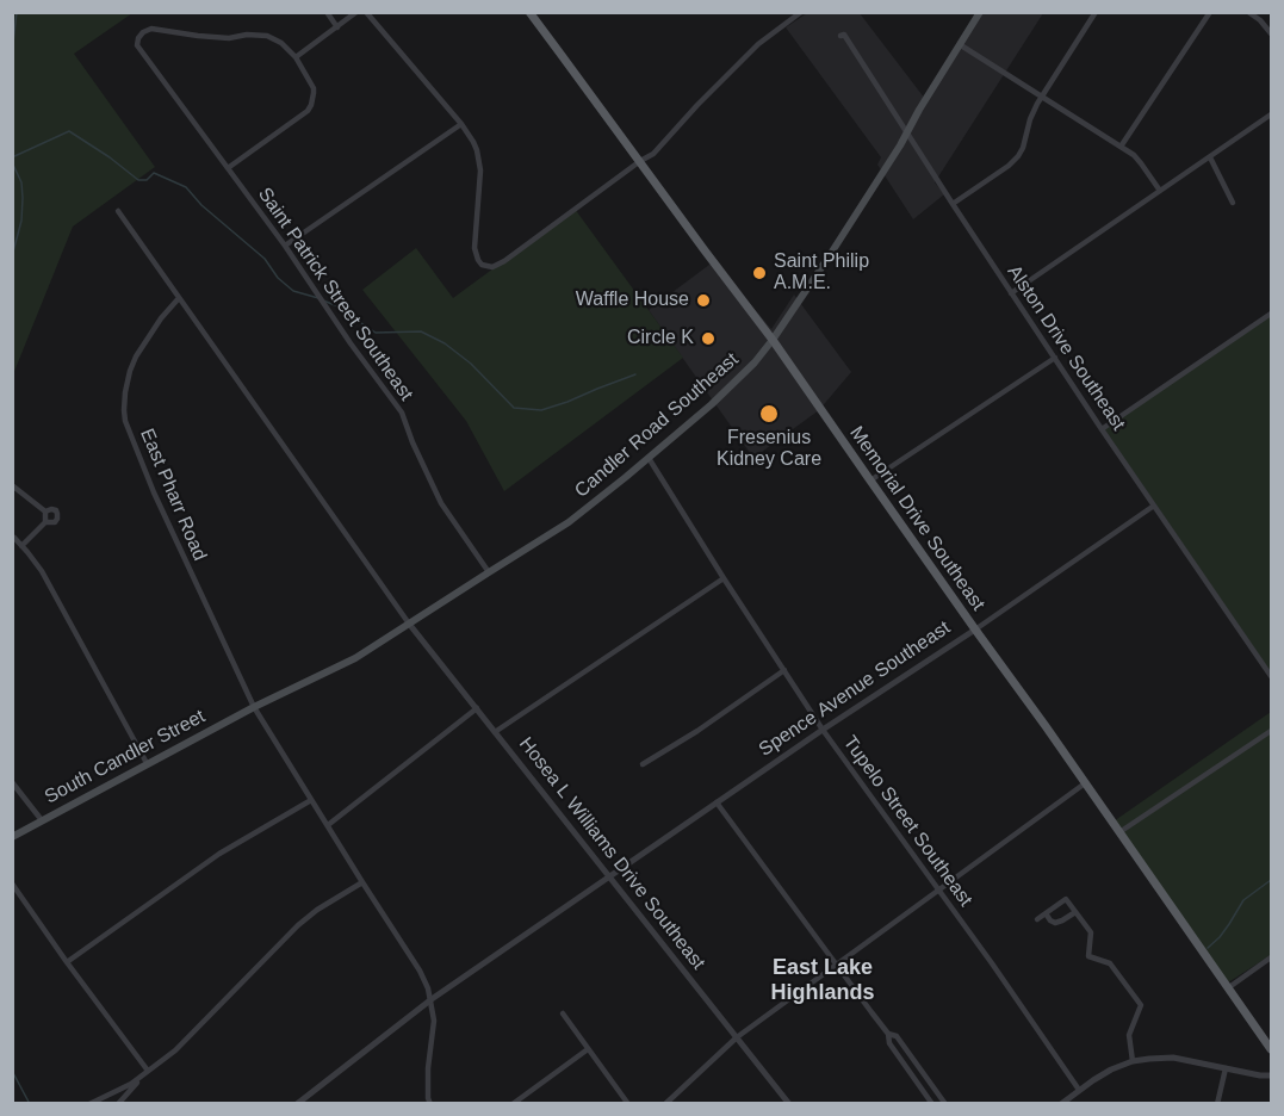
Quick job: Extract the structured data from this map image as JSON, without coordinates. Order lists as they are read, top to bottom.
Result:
{
  "streets": {
    "main road": ["Candler Road Southeast", "Memorial Drive Southeast", "South Candler Street"],
    "street": [
      "Saint Patrick Street Southeast",
      "Alston Drive Southeast",
      "East Pharr Road",
      "Spence Avenue Southeast",
      "Tupelo Street Southeast",
      "Hosea L Williams Drive Southeast"
    ]
  },
  "crossings": [
    ["Saint Patrick Street Southeast", "Candler Road Southeast"],
    ["Alston Drive Southeast", "Candler Road Southeast"],
    ["Alston Drive Southeast", "Spence Avenue Southeast"],
    ["Candler Road Southeast", "Memorial Drive Southeast"],
    ["Candler Road Southeast", "South Candler Street"],
    ["Candler Road Southeast", "Tupelo Street Southeast"],
    ["Candler Road Southeast", "Hosea L Williams Drive Southeast"],
    ["East Pharr Road", "Spence Avenue Southeast"],
    ["East Pharr Road", "South Candler Street"],
    ["Memorial Drive Southeast", "Spence Avenue Southeast"],
    ["Spence Avenue Southeast", "Tupelo Street Southeast"],
    ["Spence Avenue Southeast", "Hosea L Williams Drive Southeast"],
    ["South Candler Street", "Hosea L Williams Drive Southeast"]
  ],
  "districts": ["East Lake Highlands"],
  "places": [
    "Saint Philip A.M.E.",
    "Waffle House",
    "Circle K",
    "Fresenius Kidney Care"
  ]
}
